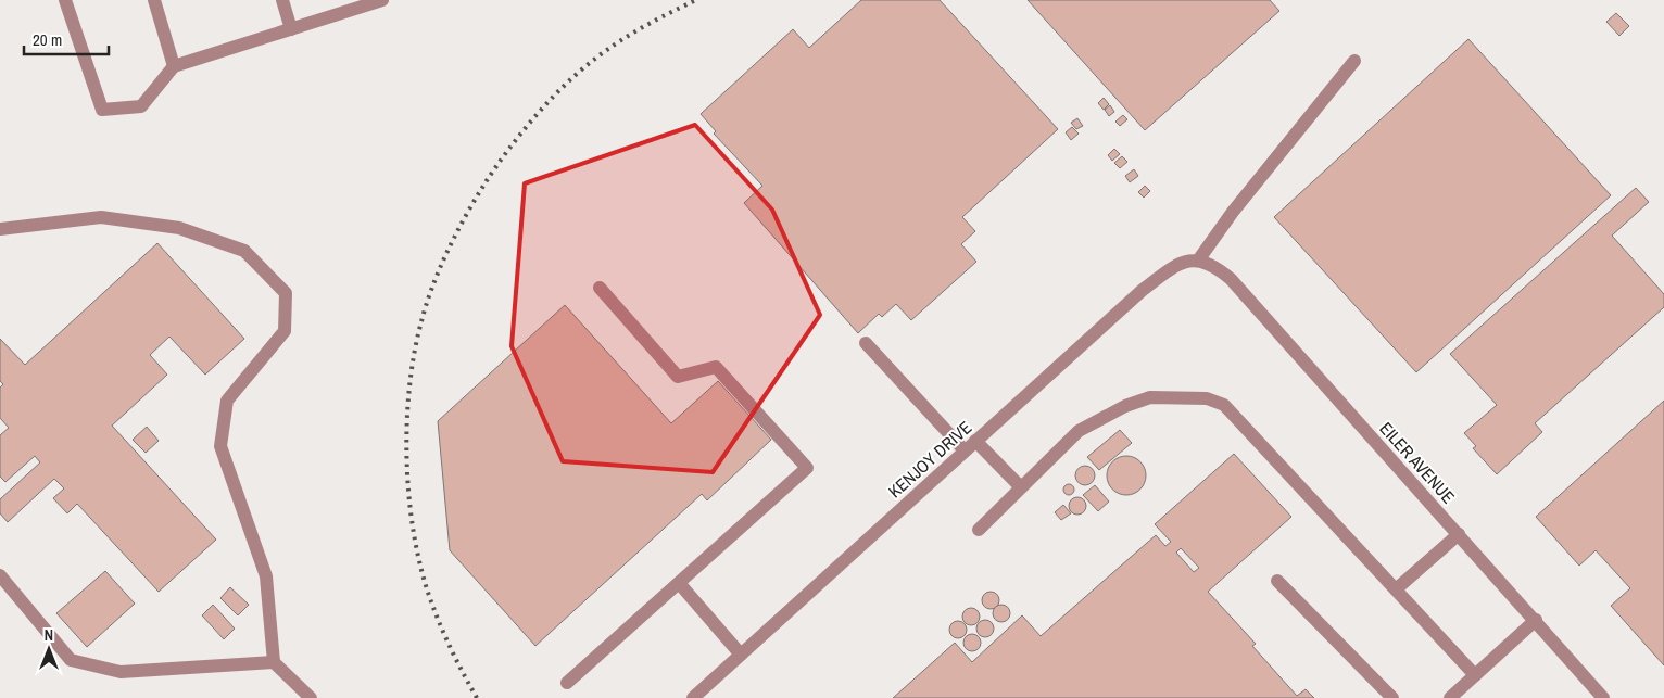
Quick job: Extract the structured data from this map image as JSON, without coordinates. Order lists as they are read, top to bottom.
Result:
{
  "streets": {
    "street": ["KENJOY DRIVE", "EILER AVENUE"]
  },
  "crossings": [
    ["KENJOY DRIVE", "EILER AVENUE"]
  ],
  "scale_bar": "20 m",
  "north": "top"
}
